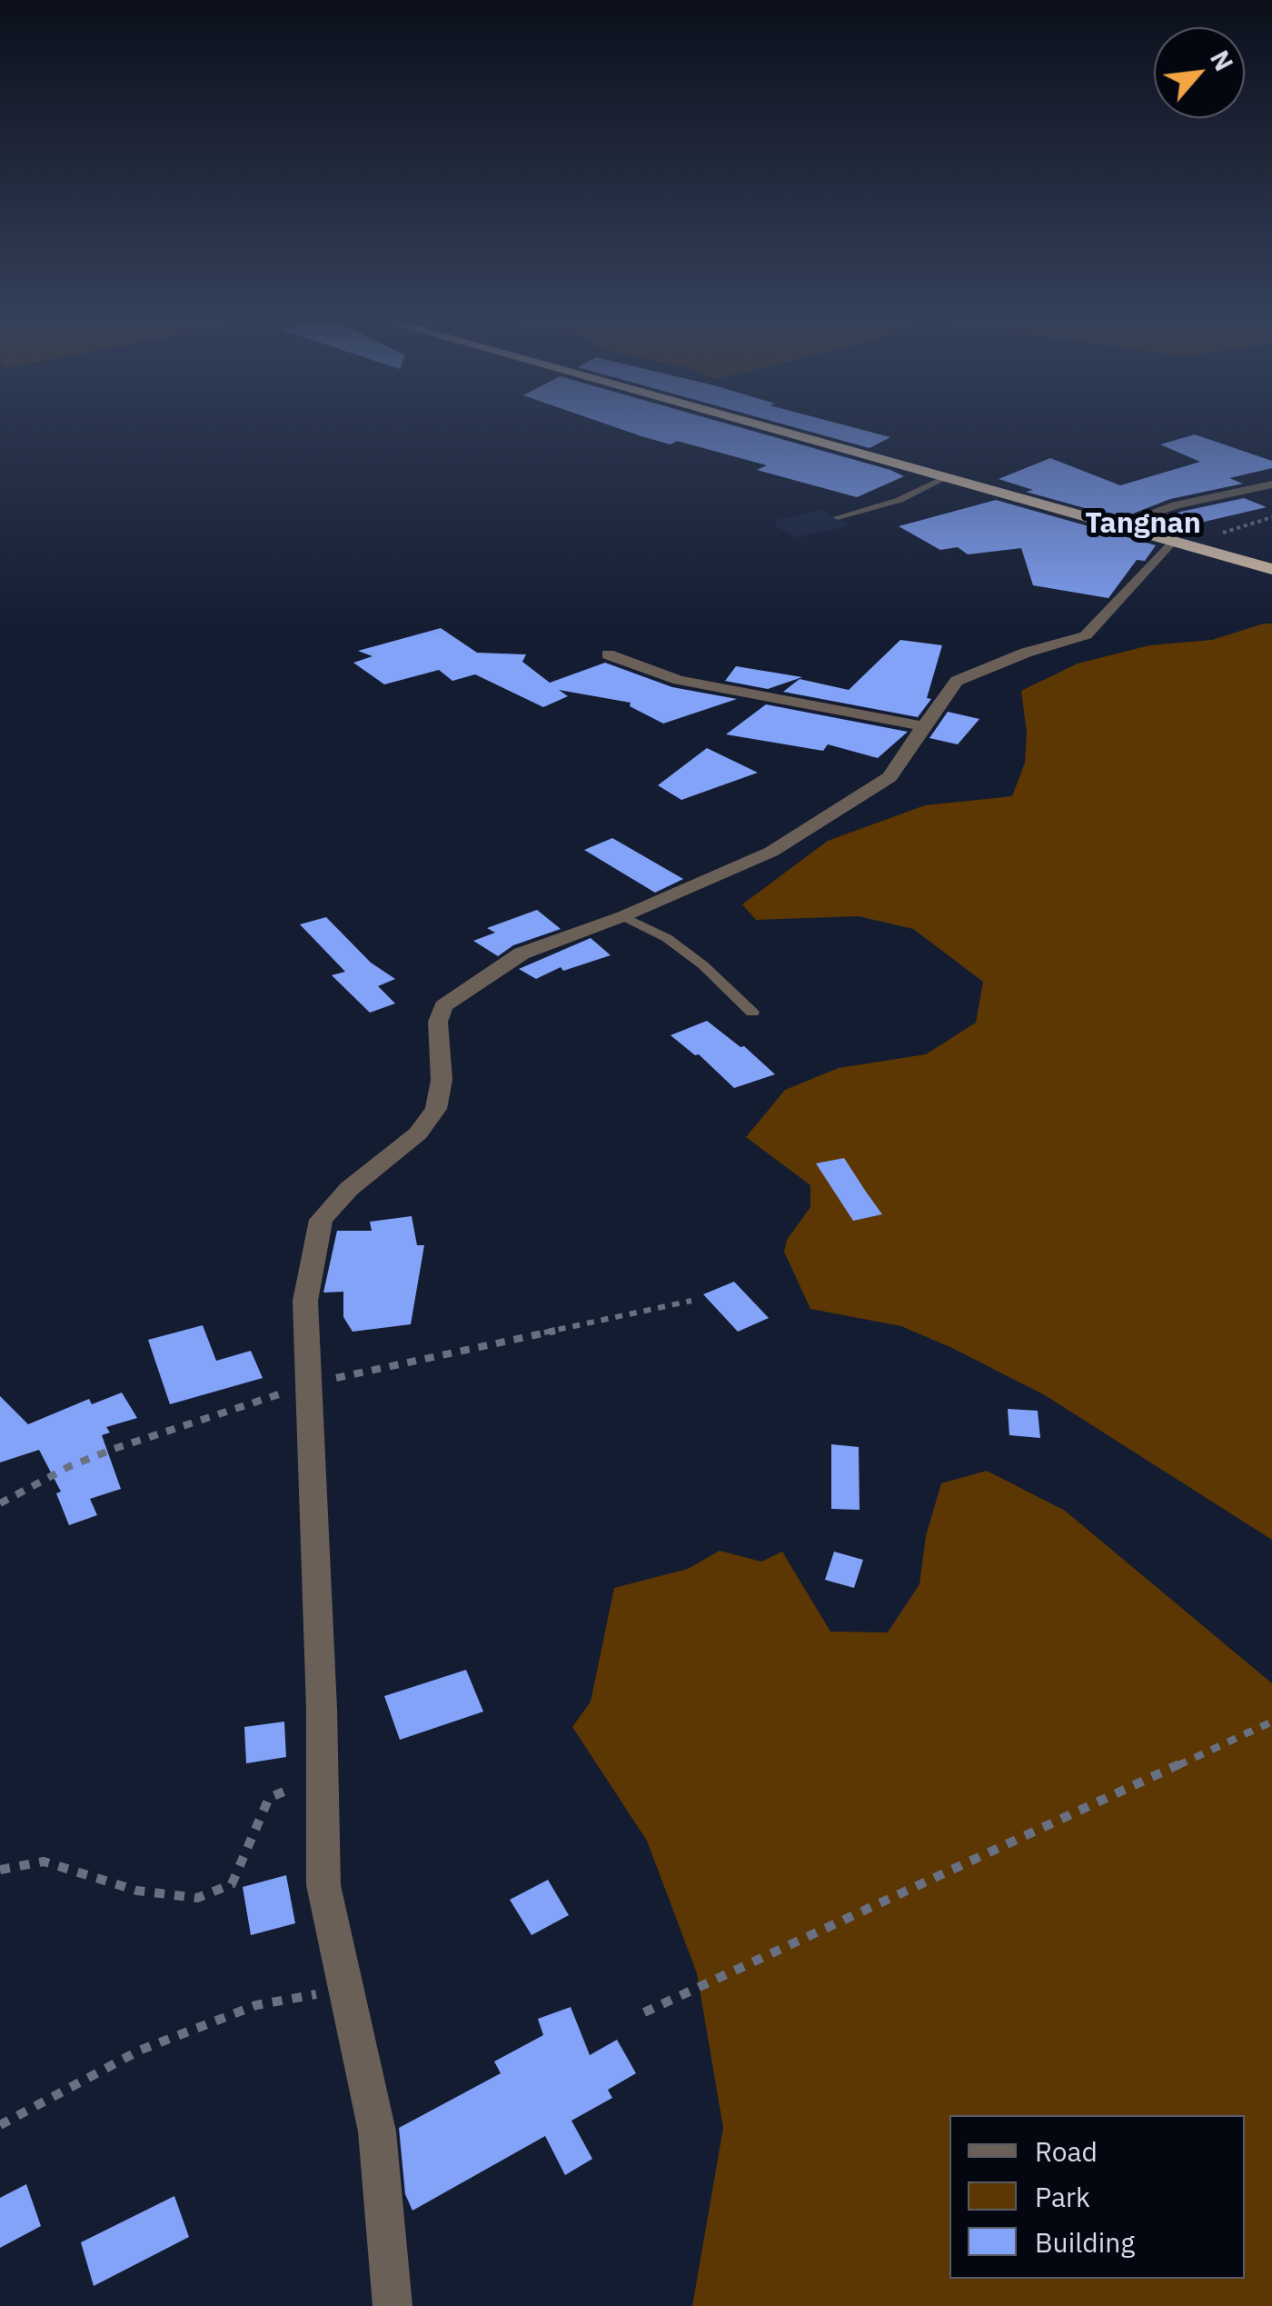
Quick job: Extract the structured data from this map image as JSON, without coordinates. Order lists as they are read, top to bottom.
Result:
{
  "districts": ["Tangnan"],
  "legend": ["Road", "Park", "Building"],
  "north": "top right"
}
